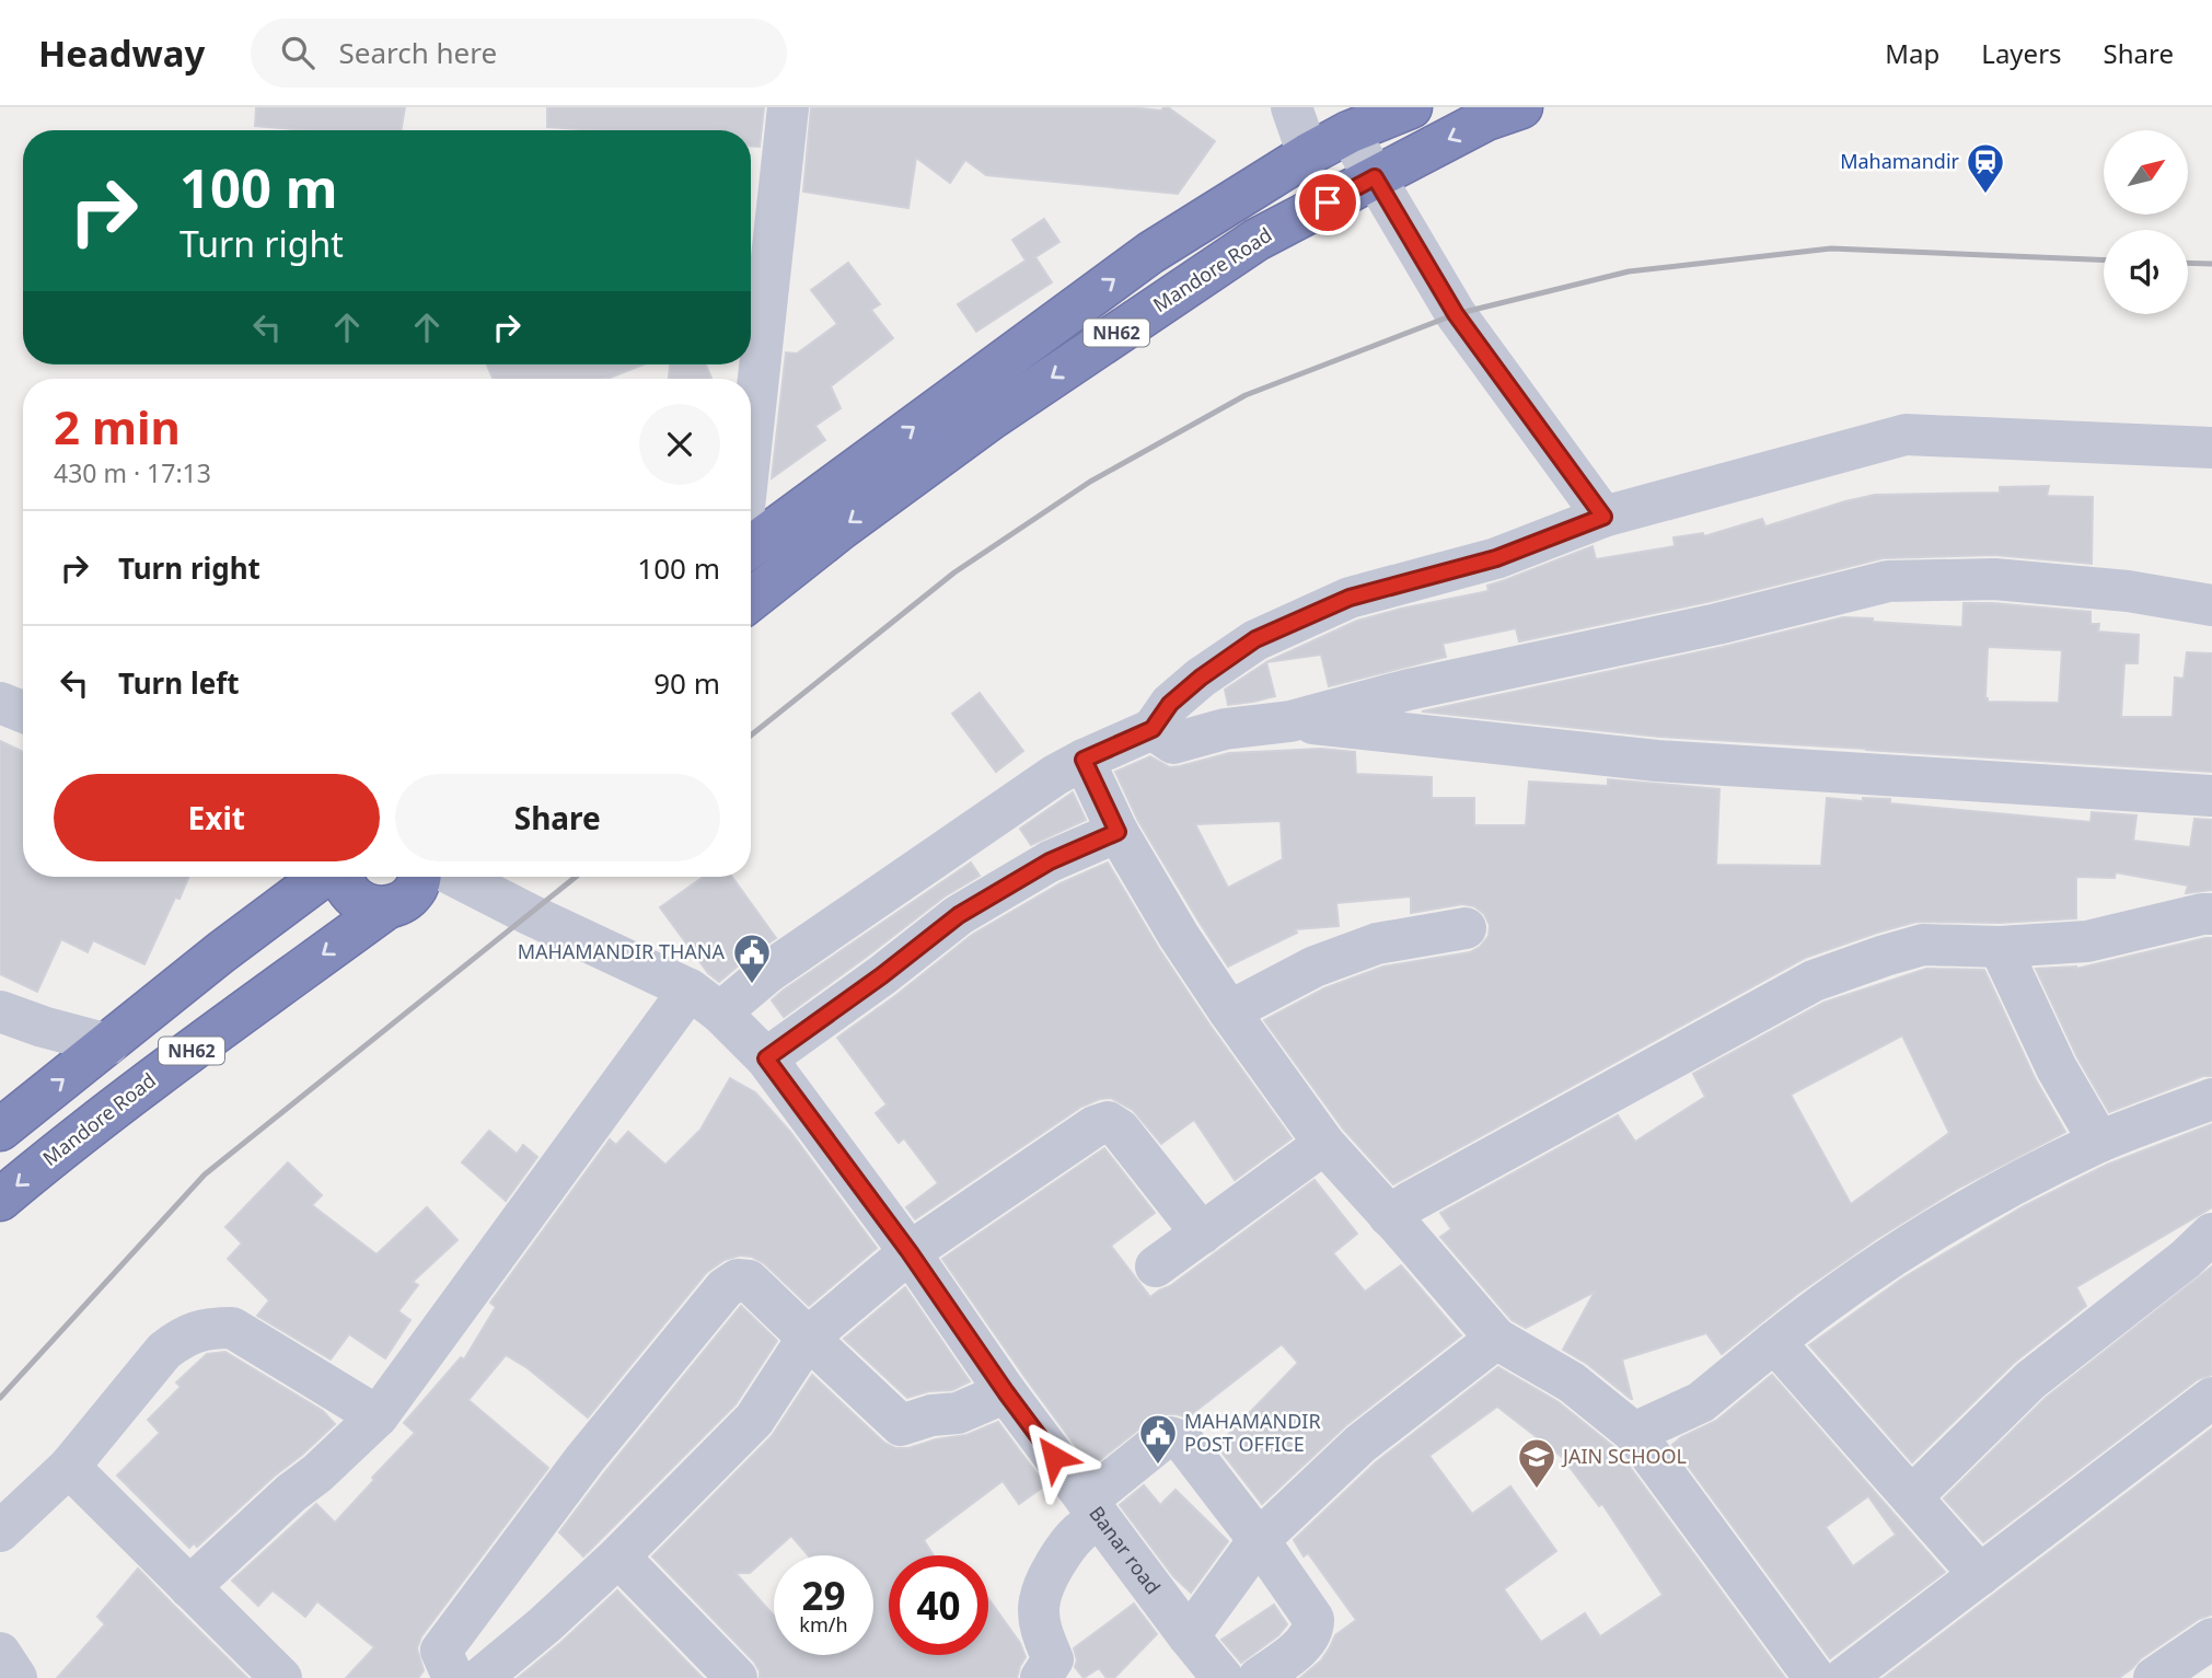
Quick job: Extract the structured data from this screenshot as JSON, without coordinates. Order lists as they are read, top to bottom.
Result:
{
  "streets": {
    "highway": ["Mandore Road", "NH62"],
    "street": ["Banar road"]
  },
  "places": {
    "station": ["Mahamandir"],
    "public building": ["MAHAMANDIR THANA", "MAHAMANDIR POST OFFICE"],
    "school or university": ["JAIN SCHOOL"]
  },
  "north": "top right",
  "page": {
    "header": "Headway",
    "search": "Search here",
    "nav": ["Map", "Layers", "Share"],
    "turn": ["100 m", "Turn right"],
    "heading": ["2 min", "430 m · 17:13"],
    "list": [
      {
        "name": "Turn right",
        "value": "100 m"
      },
      {
        "name": "Turn left",
        "value": "90 m"
      }
    ],
    "buttons": ["Exit", "Share"],
    "speed": "29 km/h",
    "limit": "40"
  }
}
